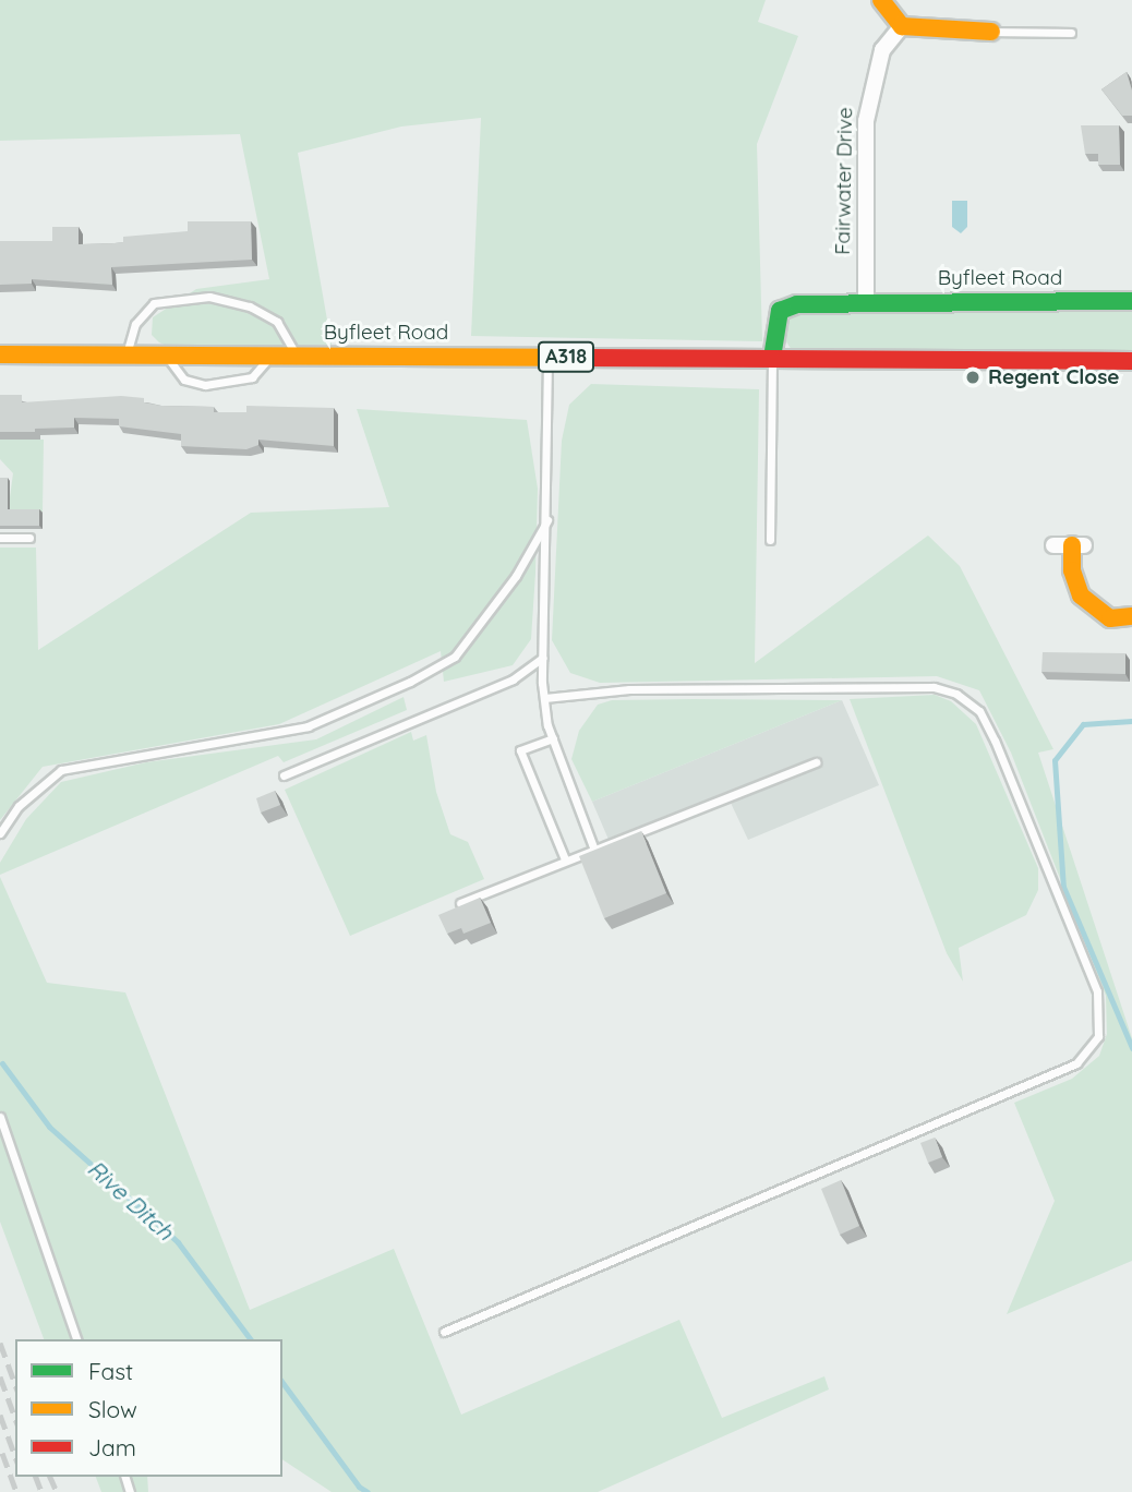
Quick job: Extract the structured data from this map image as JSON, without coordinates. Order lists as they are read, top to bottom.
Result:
{
  "streets": {
    "main road": ["Byfleet Road", "A318"],
    "street": ["Fairwater Drive"]
  },
  "crossings": [
    ["Fairwater Drive", "Byfleet Road"]
  ],
  "water": ["Rive Ditch"],
  "places": ["Regent Close"],
  "legend": ["Fast", "Slow", "Jam"]
}
